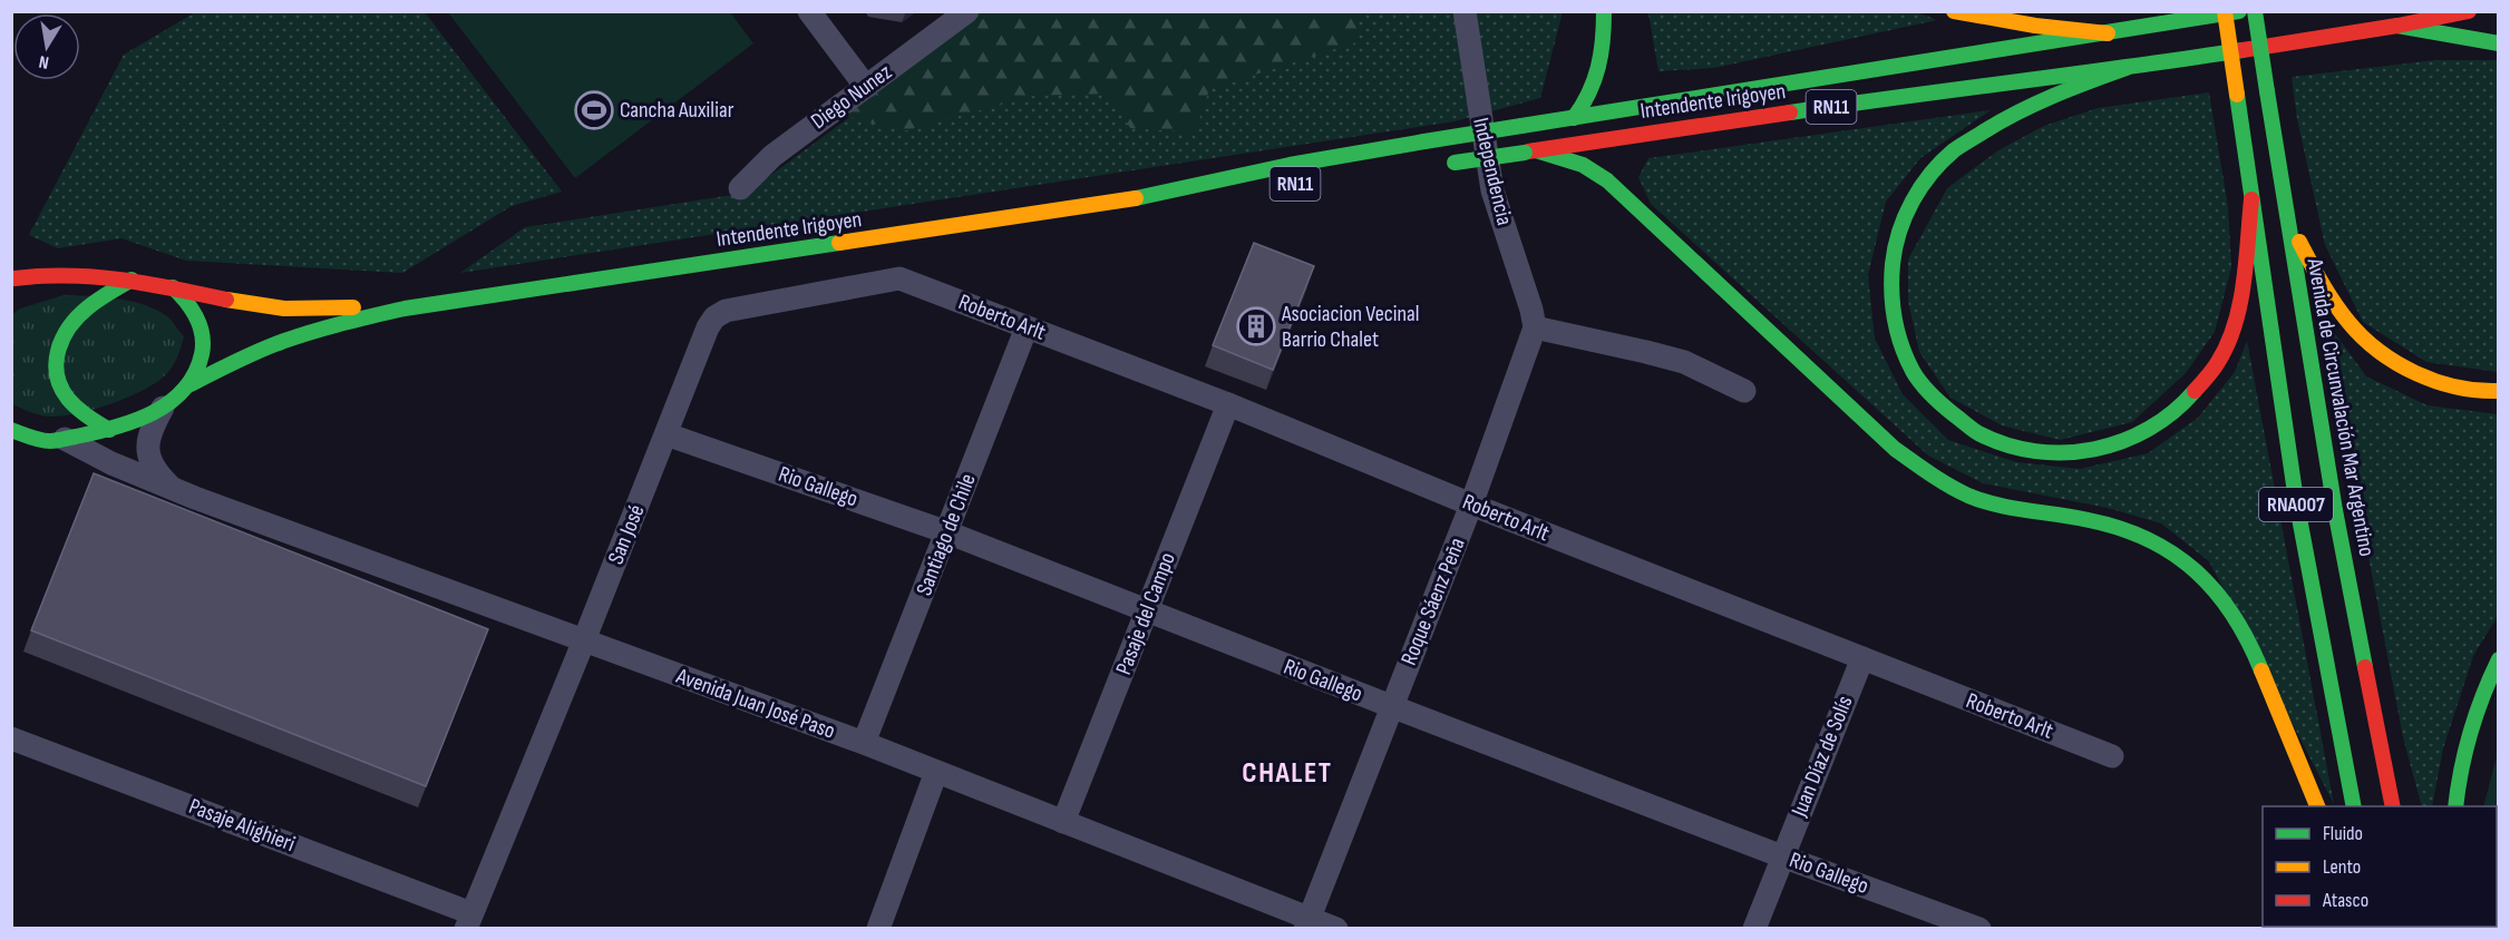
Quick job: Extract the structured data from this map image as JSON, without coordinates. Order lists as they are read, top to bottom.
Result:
{
  "streets": {
    "main road": [
      "Intendente Irigoyen",
      "RN11",
      "Avenida de Circunvalación Mar Argentino",
      "RNA007"
    ],
    "street": [
      "Diego Nunez",
      "Independencia",
      "Roberto Arlt",
      "Rio Gallego",
      "San José",
      "Santiago de Chile",
      "Roque Sáenz Peña",
      "Pasaje del Campo",
      "Avenida Juan José Paso",
      "Juan Díaz de Solís",
      "Pasaje Alighieri"
    ]
  },
  "crossings": [
    ["Independencia", "Roque Sáenz Peña"],
    ["Roberto Arlt", "San José"],
    ["Roberto Arlt", "Santiago de Chile"],
    ["Roberto Arlt", "Roque Sáenz Peña"],
    ["Roberto Arlt", "Pasaje del Campo"],
    ["Roberto Arlt", "Juan Díaz de Solís"],
    ["Rio Gallego", "San José"],
    ["Rio Gallego", "Santiago de Chile"],
    ["Rio Gallego", "Roque Sáenz Peña"],
    ["Rio Gallego", "Pasaje del Campo"],
    ["Rio Gallego", "Juan Díaz de Solís"],
    ["San José", "Avenida Juan José Paso"],
    ["San José", "Pasaje Alighieri"],
    ["Santiago de Chile", "Avenida Juan José Paso"],
    ["Roque Sáenz Peña", "Avenida Juan José Paso"],
    ["Pasaje del Campo", "Avenida Juan José Paso"]
  ],
  "districts": ["CHALET"],
  "places": {
    "sports": ["Cancha Auxiliar"],
    "building": ["Asociacion Vecinal Barrio Chalet"]
  },
  "legend": ["Fluido", "Lento", "Atasco"],
  "north": "bottom"
}
